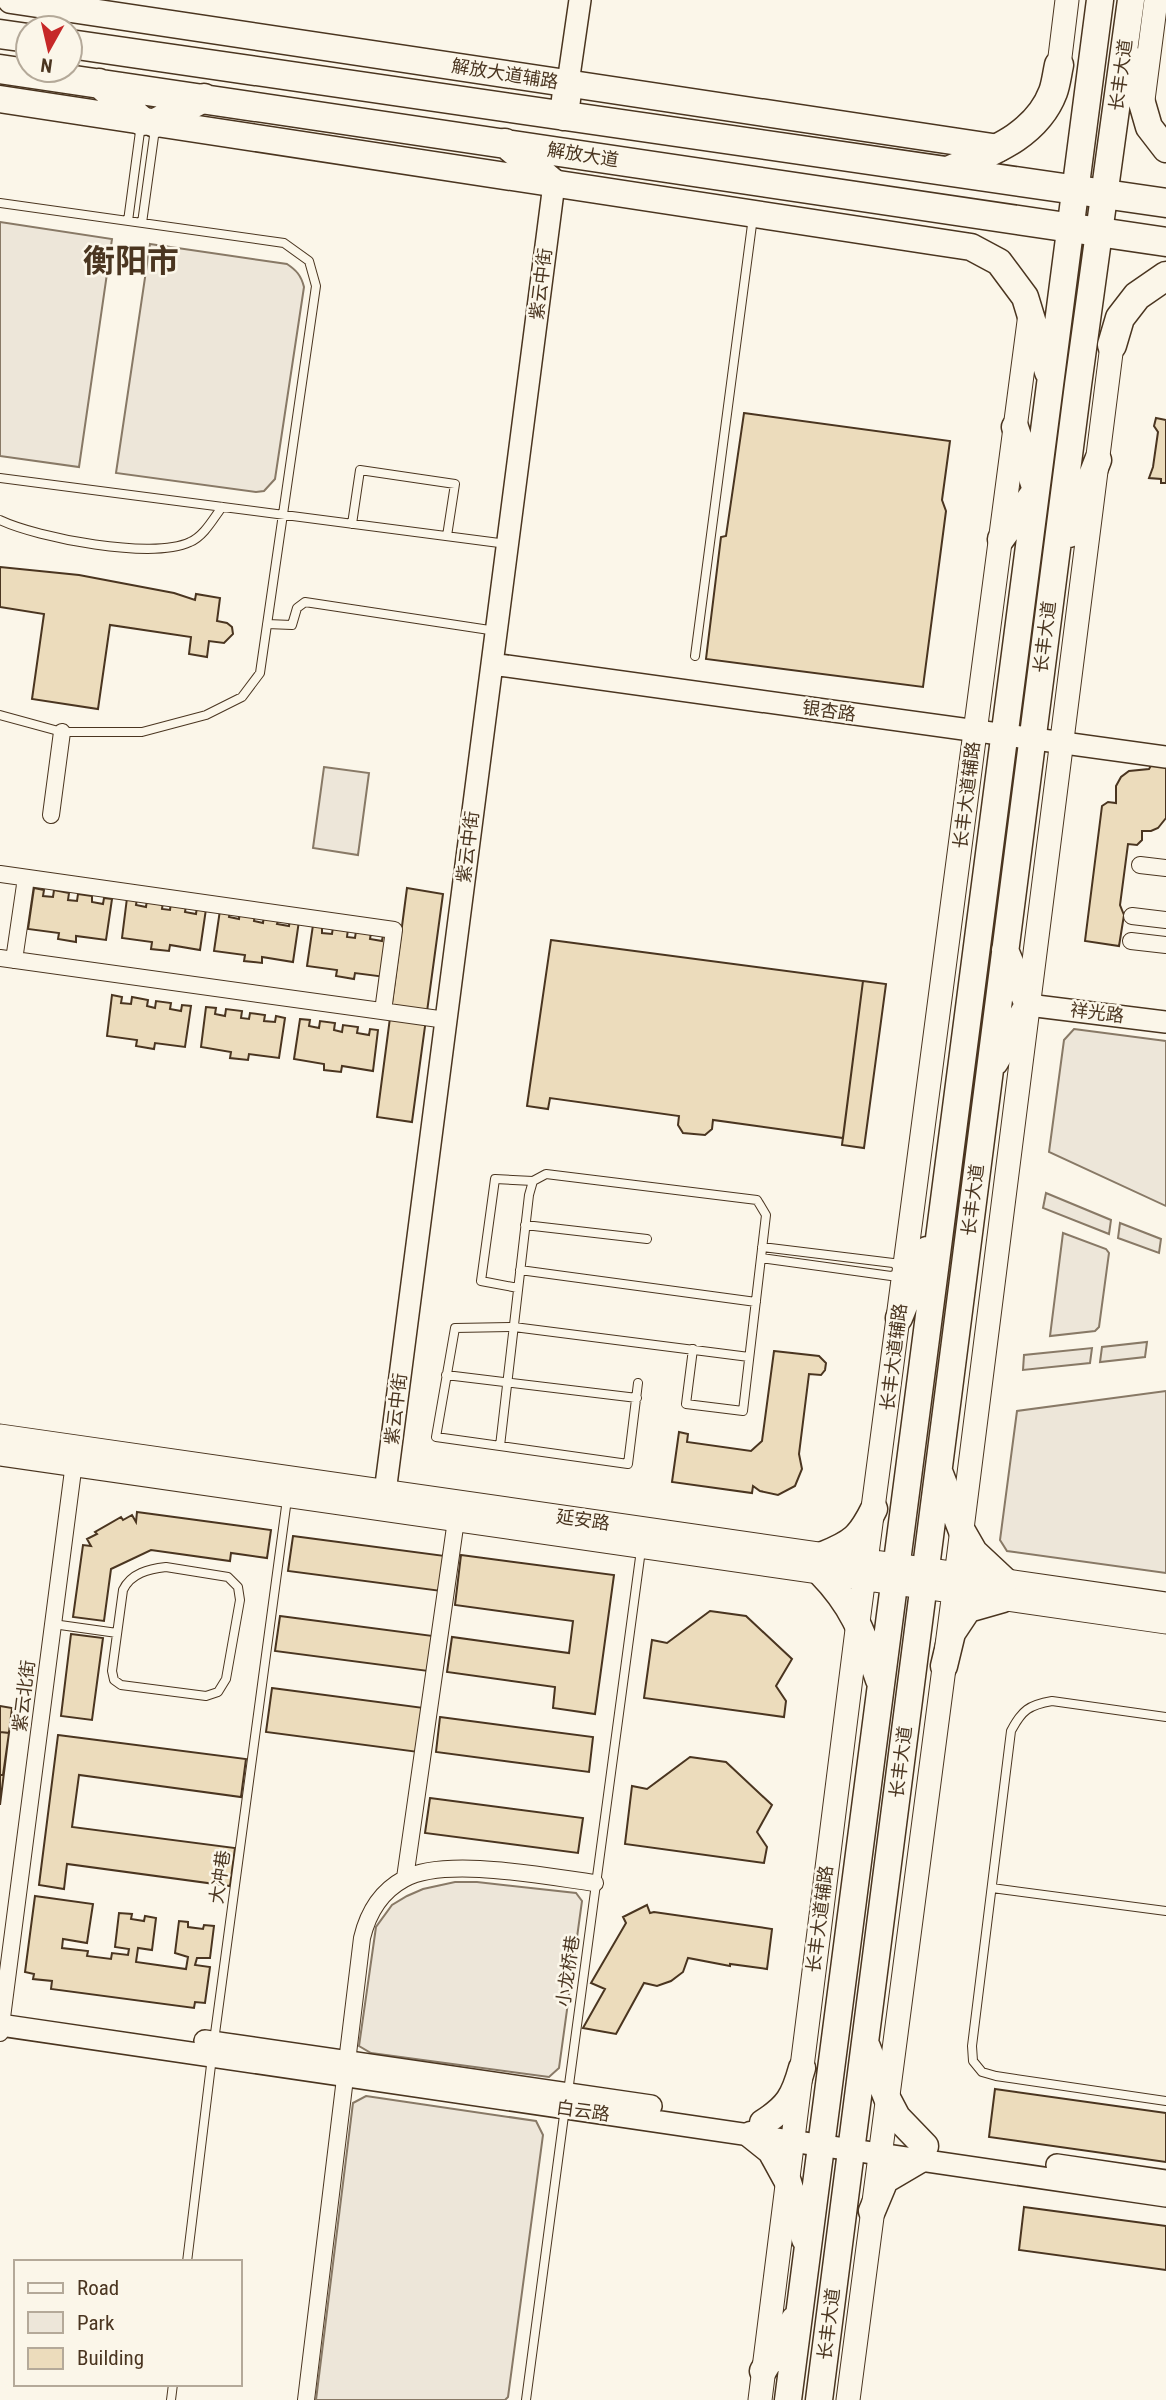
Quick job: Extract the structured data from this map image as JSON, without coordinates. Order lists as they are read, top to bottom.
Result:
{
  "streets": {
    "highway": ["解放大道"],
    "main road": [
      "解放大道辅路",
      "长丰大道",
      "长丰大道辅路",
      "延安路"
    ],
    "street": [
      "紫云中街",
      "银杏路",
      "祥光路",
      "紫云北街",
      "白云路"
    ],
    "lane": ["大冲巷", "小龙桥巷"]
  },
  "crossings": [
    ["长丰大道", "解放大道"],
    ["长丰大道", "银杏路"],
    ["长丰大道", "长丰大道辅路"],
    ["长丰大道", "延安路"],
    ["长丰大道", "白云路"],
    ["紫云中街", "银杏路"],
    ["紫云中街", "延安路"],
    ["银杏路", "长丰大道辅路"],
    ["长丰大道辅路", "延安路"],
    ["长丰大道辅路", "白云路"],
    ["延安路", "紫云北街"],
    ["延安路", "大冲巷"],
    ["延安路", "小龙桥巷"],
    ["紫云北街", "白云路"],
    ["大冲巷", "白云路"],
    ["小龙桥巷", "白云路"]
  ],
  "districts": ["衡阳市"],
  "legend": ["Road", "Park", "Building"],
  "north": "bottom"
}
